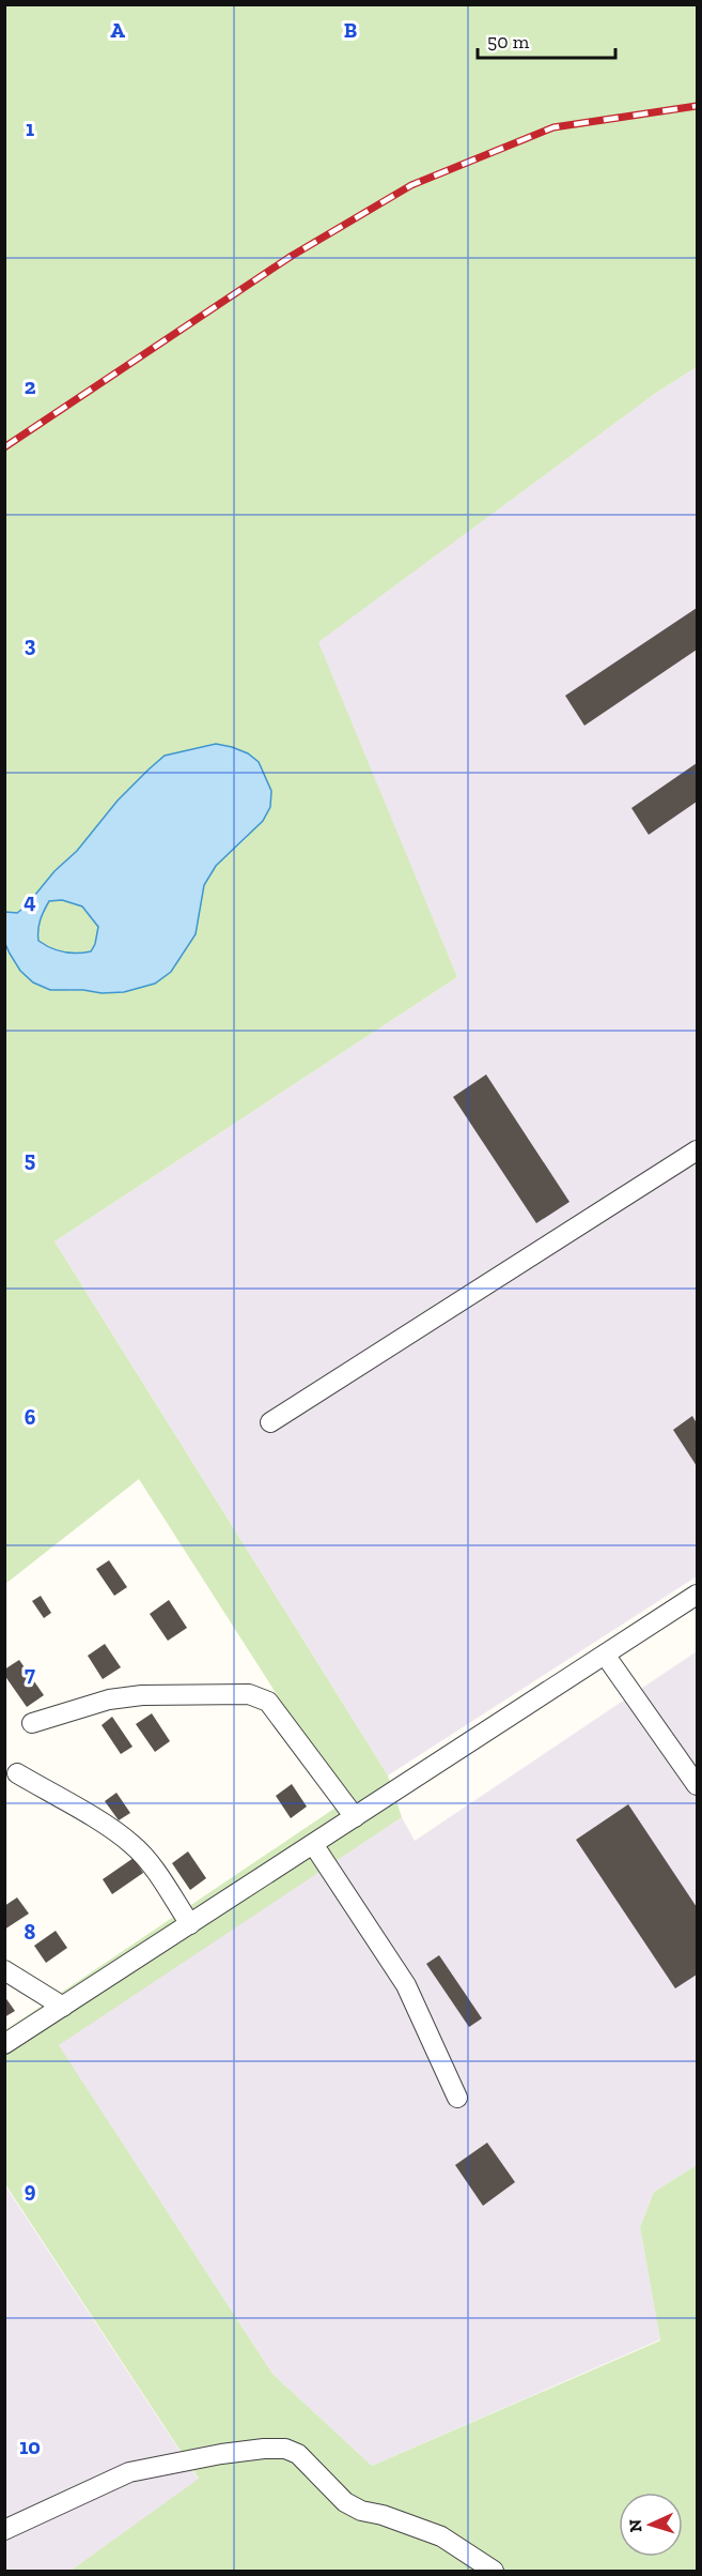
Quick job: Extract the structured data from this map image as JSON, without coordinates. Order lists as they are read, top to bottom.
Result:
{
  "scale_bar": "50 m",
  "north": "left",
  "grid": {
    "columns": ["A", "B"],
    "rows": [
      "1",
      "2",
      "3",
      "4",
      "5",
      "6",
      "7",
      "8",
      "9",
      "10"
    ]
  }
}
